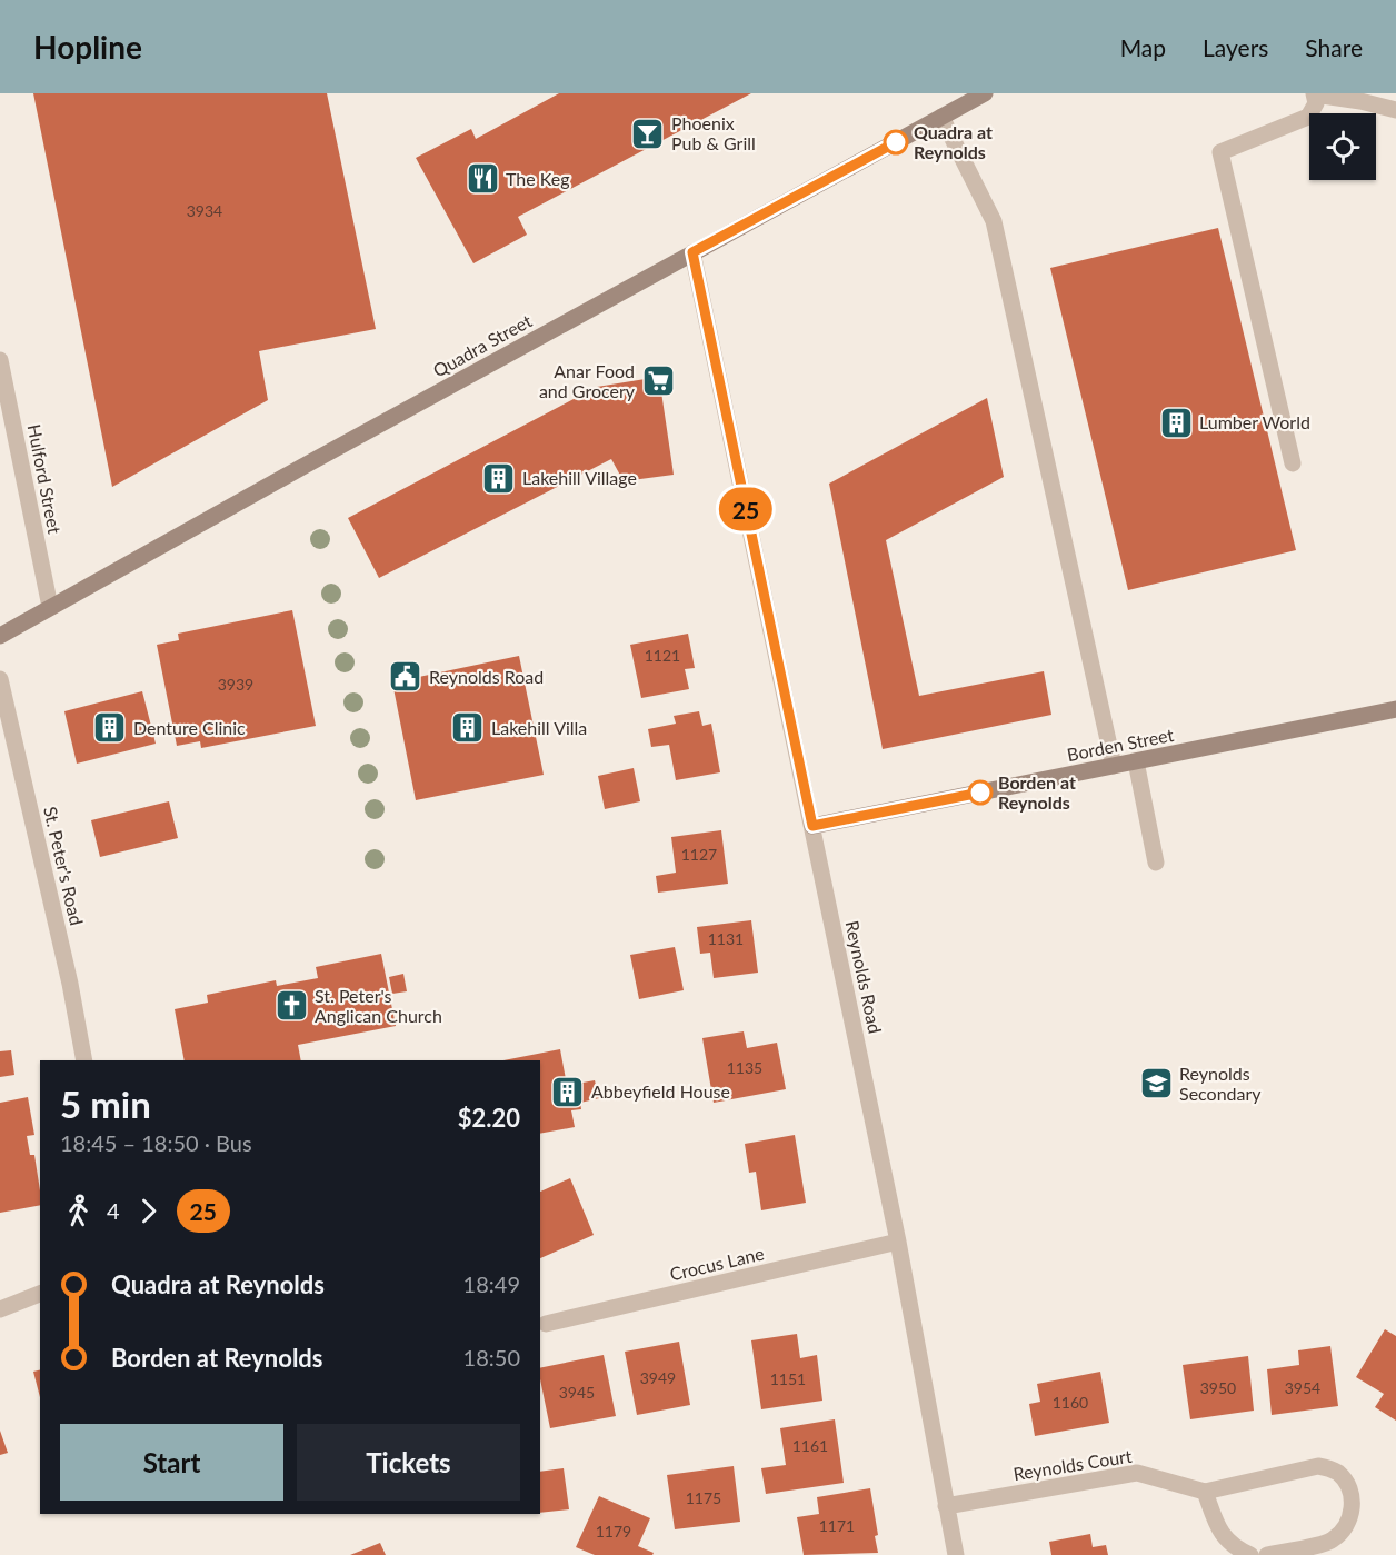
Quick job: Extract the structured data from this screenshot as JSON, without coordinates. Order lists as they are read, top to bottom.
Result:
{
  "streets": {
    "main road": ["Quadra Street", "Borden Street"],
    "street": [
      "Hulford Street",
      "St. Peter's Road",
      "Reynolds Road",
      "Crocus Lane",
      "Reynolds Court"
    ]
  },
  "crossings": [
    ["Quadra Street", "Hulford Street"],
    ["Quadra Street", "Reynolds Road"],
    ["Borden Street", "Reynolds Road"],
    ["Reynolds Road", "Crocus Lane"],
    ["Reynolds Road", "Reynolds Court"]
  ],
  "places": {
    "bar": ["Phoenix Pub & Grill"],
    "other": ["Quadra at Reynolds", "Borden at Reynolds"],
    "restaurant": ["The Keg"],
    "supermarket": ["Anar Food and Grocery"],
    "building": [
      "Lumber World",
      "Lakehill Village",
      "Denture Clinic",
      "Lakehill Villa",
      "Abbeyfield House"
    ],
    "public building": ["Reynolds Road"],
    "church": ["St. Peter's Anglican Church"],
    "school or university": ["Reynolds Secondary"]
  },
  "lines": ["bus line 25"],
  "house_numbers": [
    "3934",
    "1121",
    "3939",
    "1127",
    "1131",
    "1135",
    "3949",
    "1151",
    "3950",
    "3954",
    "3945",
    "1160",
    "1161",
    "1175",
    "1171",
    "1179"
  ],
  "page": {
    "header": "Hopline",
    "nav": ["Map", "Layers", "Share"],
    "on_map": "25",
    "heading": ["5 min", "18:45 – 18:50 · Bus", "$2.20"],
    "legs": ["4", "25"],
    "list": [
      {
        "name": "Quadra at Reynolds",
        "value": "18:49"
      },
      {
        "name": "Borden at Reynolds",
        "value": "18:50"
      }
    ],
    "buttons": ["Start", "Tickets"]
  }
}
